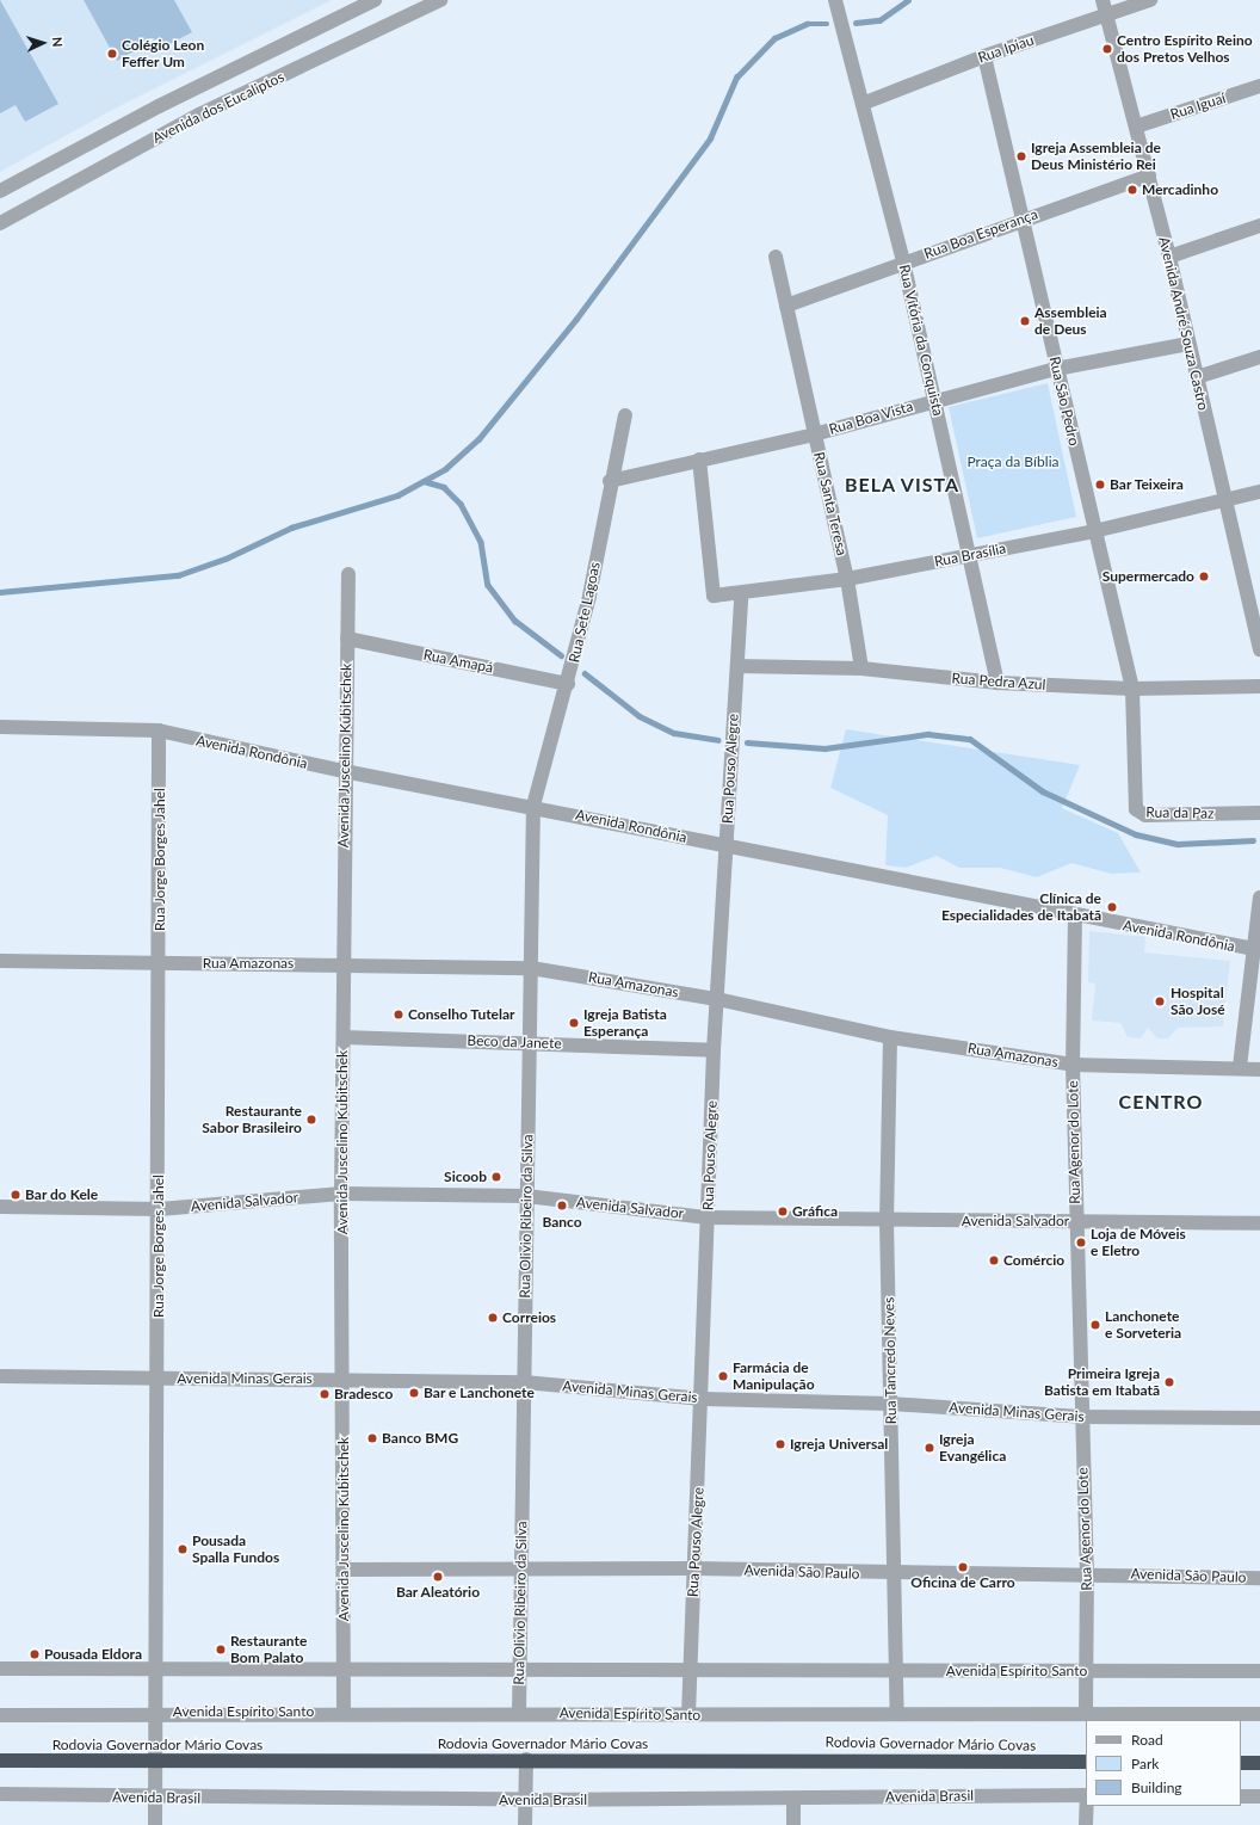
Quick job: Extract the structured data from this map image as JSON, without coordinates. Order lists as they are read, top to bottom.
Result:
{
  "streets": {
    "highway": ["Rodovia Governador Mário Covas"],
    "street": [
      "Rua Ipiau",
      "Rua Iguaí",
      "Avenida dos Eucaliptos",
      "Rua Boa Esperança",
      "Avenida André Souza Castro",
      "Rua Vitória da Conquista",
      "Rua São Pedro",
      "Rua Boa Vista",
      "Rua Santa Teresa",
      "Rua Brasília",
      "Rua Sete Lagoas",
      "Rua Amapá",
      "Rua Pedra Azul",
      "Avenida Rondônia",
      "Avenida Juscelino Kubitschek",
      "Rua Pouso Alegre",
      "Rua da Paz",
      "Rua Jorge Borges Jahel",
      "Rua Amazonas",
      "Beco da Janete",
      "Rua Agenor do Lote",
      "Avenida Salvador",
      "Rua Olivio Ribeiro da Silva",
      "Rua Tancredo Neves",
      "Avenida Minas Gerais",
      "Avenida São Paulo",
      "Avenida Espírito Santo",
      "Avenida Brasil"
    ]
  },
  "crossings": [
    ["Rua Ipiau", "Avenida André Souza Castro"],
    ["Rua Ipiau", "Rua Vitória da Conquista"],
    ["Rua Ipiau", "Rua São Pedro"],
    ["Rua Iguaí", "Avenida André Souza Castro"],
    ["Rua Boa Esperança", "Avenida André Souza Castro"],
    ["Rua Boa Esperança", "Rua Vitória da Conquista"],
    ["Rua Boa Esperança", "Rua São Pedro"],
    ["Rua Boa Esperança", "Rua Santa Teresa"],
    ["Avenida André Souza Castro", "Rua Boa Vista"],
    ["Avenida André Souza Castro", "Rua Brasília"],
    ["Rua Vitória da Conquista", "Rua Boa Vista"],
    ["Rua Vitória da Conquista", "Rua Brasília"],
    ["Rua Vitória da Conquista", "Rua Pedra Azul"],
    ["Rua São Pedro", "Rua Boa Vista"],
    ["Rua São Pedro", "Rua Brasília"],
    ["Rua São Pedro", "Rua Pedra Azul"],
    ["Rua São Pedro", "Rua da Paz"],
    ["Rua Boa Vista", "Rua Santa Teresa"],
    ["Rua Boa Vista", "Rua Brasília"],
    ["Rua Boa Vista", "Rua Sete Lagoas"],
    ["Rua Santa Teresa", "Rua Brasília"],
    ["Rua Santa Teresa", "Rua Pedra Azul"],
    ["Rua Brasília", "Rua Pouso Alegre"],
    ["Rua Sete Lagoas", "Rua Amapá"],
    ["Rua Sete Lagoas", "Avenida Rondônia"],
    ["Rua Sete Lagoas", "Rua Olivio Ribeiro da Silva"],
    ["Rua Amapá", "Avenida Juscelino Kubitschek"],
    ["Rua Pedra Azul", "Rua Pouso Alegre"],
    ["Rua Pedra Azul", "Rua da Paz"],
    ["Avenida Rondônia", "Avenida Juscelino Kubitschek"],
    ["Avenida Rondônia", "Rua Pouso Alegre"],
    ["Avenida Rondônia", "Rua Jorge Borges Jahel"],
    ["Avenida Rondônia", "Rua Agenor do Lote"],
    ["Avenida Rondônia", "Rua Olivio Ribeiro da Silva"],
    ["Avenida Juscelino Kubitschek", "Rua Amazonas"],
    ["Avenida Juscelino Kubitschek", "Beco da Janete"],
    ["Avenida Juscelino Kubitschek", "Avenida Salvador"],
    ["Avenida Juscelino Kubitschek", "Avenida Minas Gerais"],
    ["Avenida Juscelino Kubitschek", "Avenida São Paulo"],
    ["Avenida Juscelino Kubitschek", "Avenida Espírito Santo"],
    ["Rua Pouso Alegre", "Rua Amazonas"],
    ["Rua Pouso Alegre", "Beco da Janete"],
    ["Rua Pouso Alegre", "Avenida Salvador"],
    ["Rua Pouso Alegre", "Avenida Minas Gerais"],
    ["Rua Pouso Alegre", "Avenida São Paulo"],
    ["Rua Pouso Alegre", "Avenida Espírito Santo"],
    ["Rua Jorge Borges Jahel", "Rua Amazonas"],
    ["Rua Jorge Borges Jahel", "Avenida Salvador"],
    ["Rua Jorge Borges Jahel", "Avenida Minas Gerais"],
    ["Rua Jorge Borges Jahel", "Avenida Espírito Santo"],
    ["Rua Jorge Borges Jahel", "Rodovia Governador Mário Covas"],
    ["Rua Jorge Borges Jahel", "Avenida Brasil"],
    ["Rua Amazonas", "Rua Agenor do Lote"],
    ["Rua Amazonas", "Rua Olivio Ribeiro da Silva"],
    ["Rua Amazonas", "Rua Tancredo Neves"],
    ["Beco da Janete", "Rua Olivio Ribeiro da Silva"],
    ["Rua Agenor do Lote", "Avenida Salvador"],
    ["Rua Agenor do Lote", "Avenida Minas Gerais"],
    ["Rua Agenor do Lote", "Avenida São Paulo"],
    ["Rua Agenor do Lote", "Avenida Espírito Santo"],
    ["Avenida Salvador", "Rua Olivio Ribeiro da Silva"],
    ["Avenida Salvador", "Rua Tancredo Neves"],
    ["Rua Olivio Ribeiro da Silva", "Avenida Minas Gerais"],
    ["Rua Olivio Ribeiro da Silva", "Avenida São Paulo"],
    ["Rua Olivio Ribeiro da Silva", "Avenida Espírito Santo"],
    ["Rua Tancredo Neves", "Avenida Minas Gerais"],
    ["Rua Tancredo Neves", "Avenida São Paulo"],
    ["Rua Tancredo Neves", "Avenida Espírito Santo"]
  ],
  "districts": ["BELA VISTA", "CENTRO"],
  "parks": ["Praça da Bíblia"],
  "places": [
    "Centro Espírito Reino dos Pretos Velhos",
    "Colégio Leon Feffer Um",
    "Igreja Assembleia de Deus Ministério Rei",
    "Mercadinho",
    "Assembleia de Deus",
    "Bar Teixeira",
    "Supermercado",
    "Clínica de Especialidades de Itabatã",
    "Hospital São José",
    "Conselho Tutelar",
    "Igreja Batista Esperança",
    "Restaurante Sabor Brasileiro",
    "Sicoob",
    "Bar do Kele",
    "Banco",
    "Gráfica",
    "Loja de Móveis e Eletro",
    "Comércio",
    "Correios",
    "Lanchonete e Sorveteria",
    "Farmácia de Manipulação",
    "Primeira Igreja Batista em Itabatã",
    "Bar e Lanchonete",
    "Bradesco",
    "Banco BMG",
    "Igreja Universal",
    "Igreja Evangélica",
    "Pousada Spalla Fundos",
    "Oficina de Carro",
    "Bar Aleatório",
    "Restaurante Bom Palato",
    "Pousada Eldora"
  ],
  "legend": ["Road", "Park", "Building"],
  "north": "right"
}
